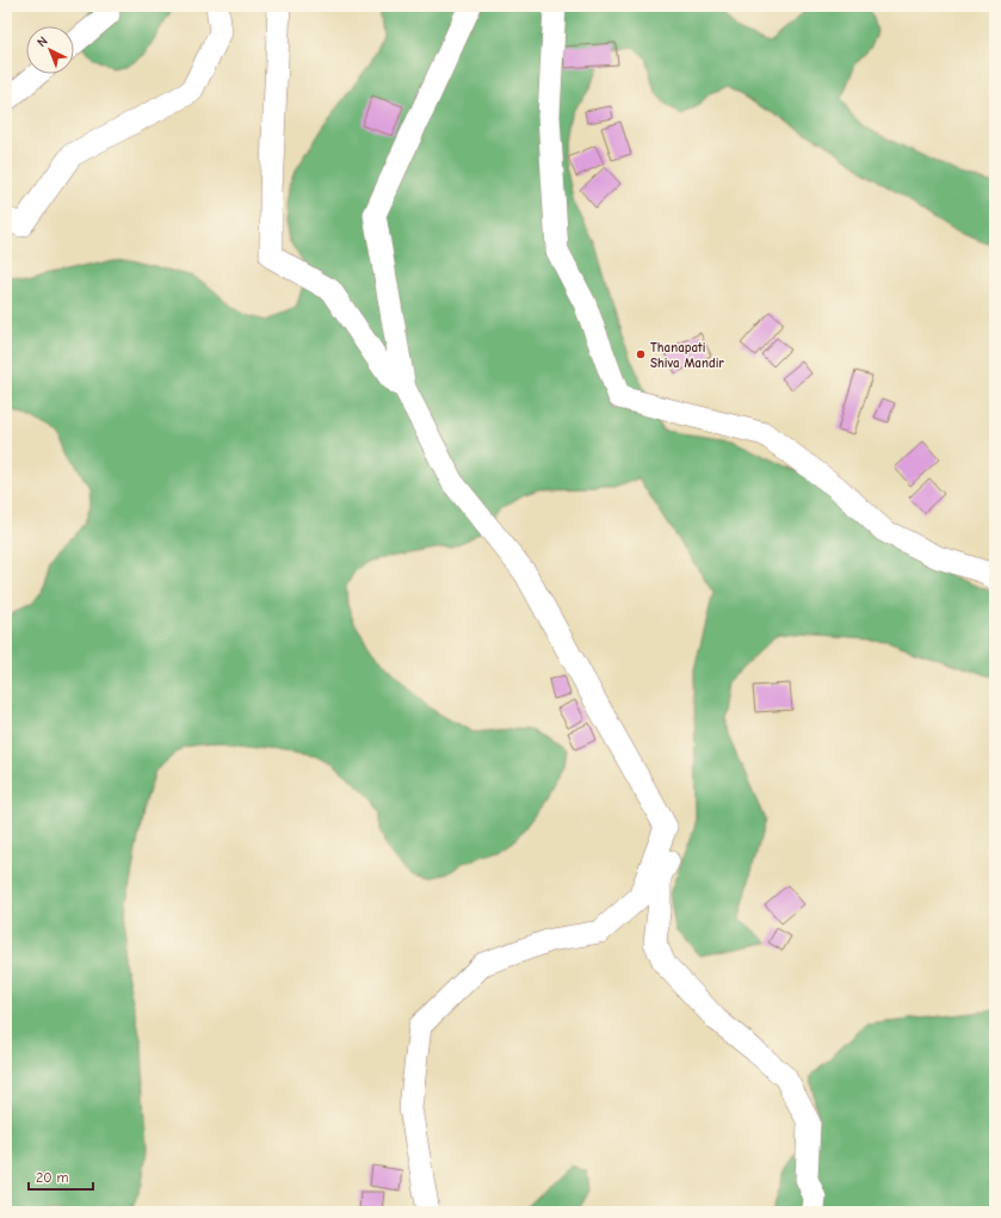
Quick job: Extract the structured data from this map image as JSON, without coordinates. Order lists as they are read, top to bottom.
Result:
{
  "places": ["Thanapati Shiva Mandir"],
  "scale_bar": "20 m",
  "north": "top left"
}
